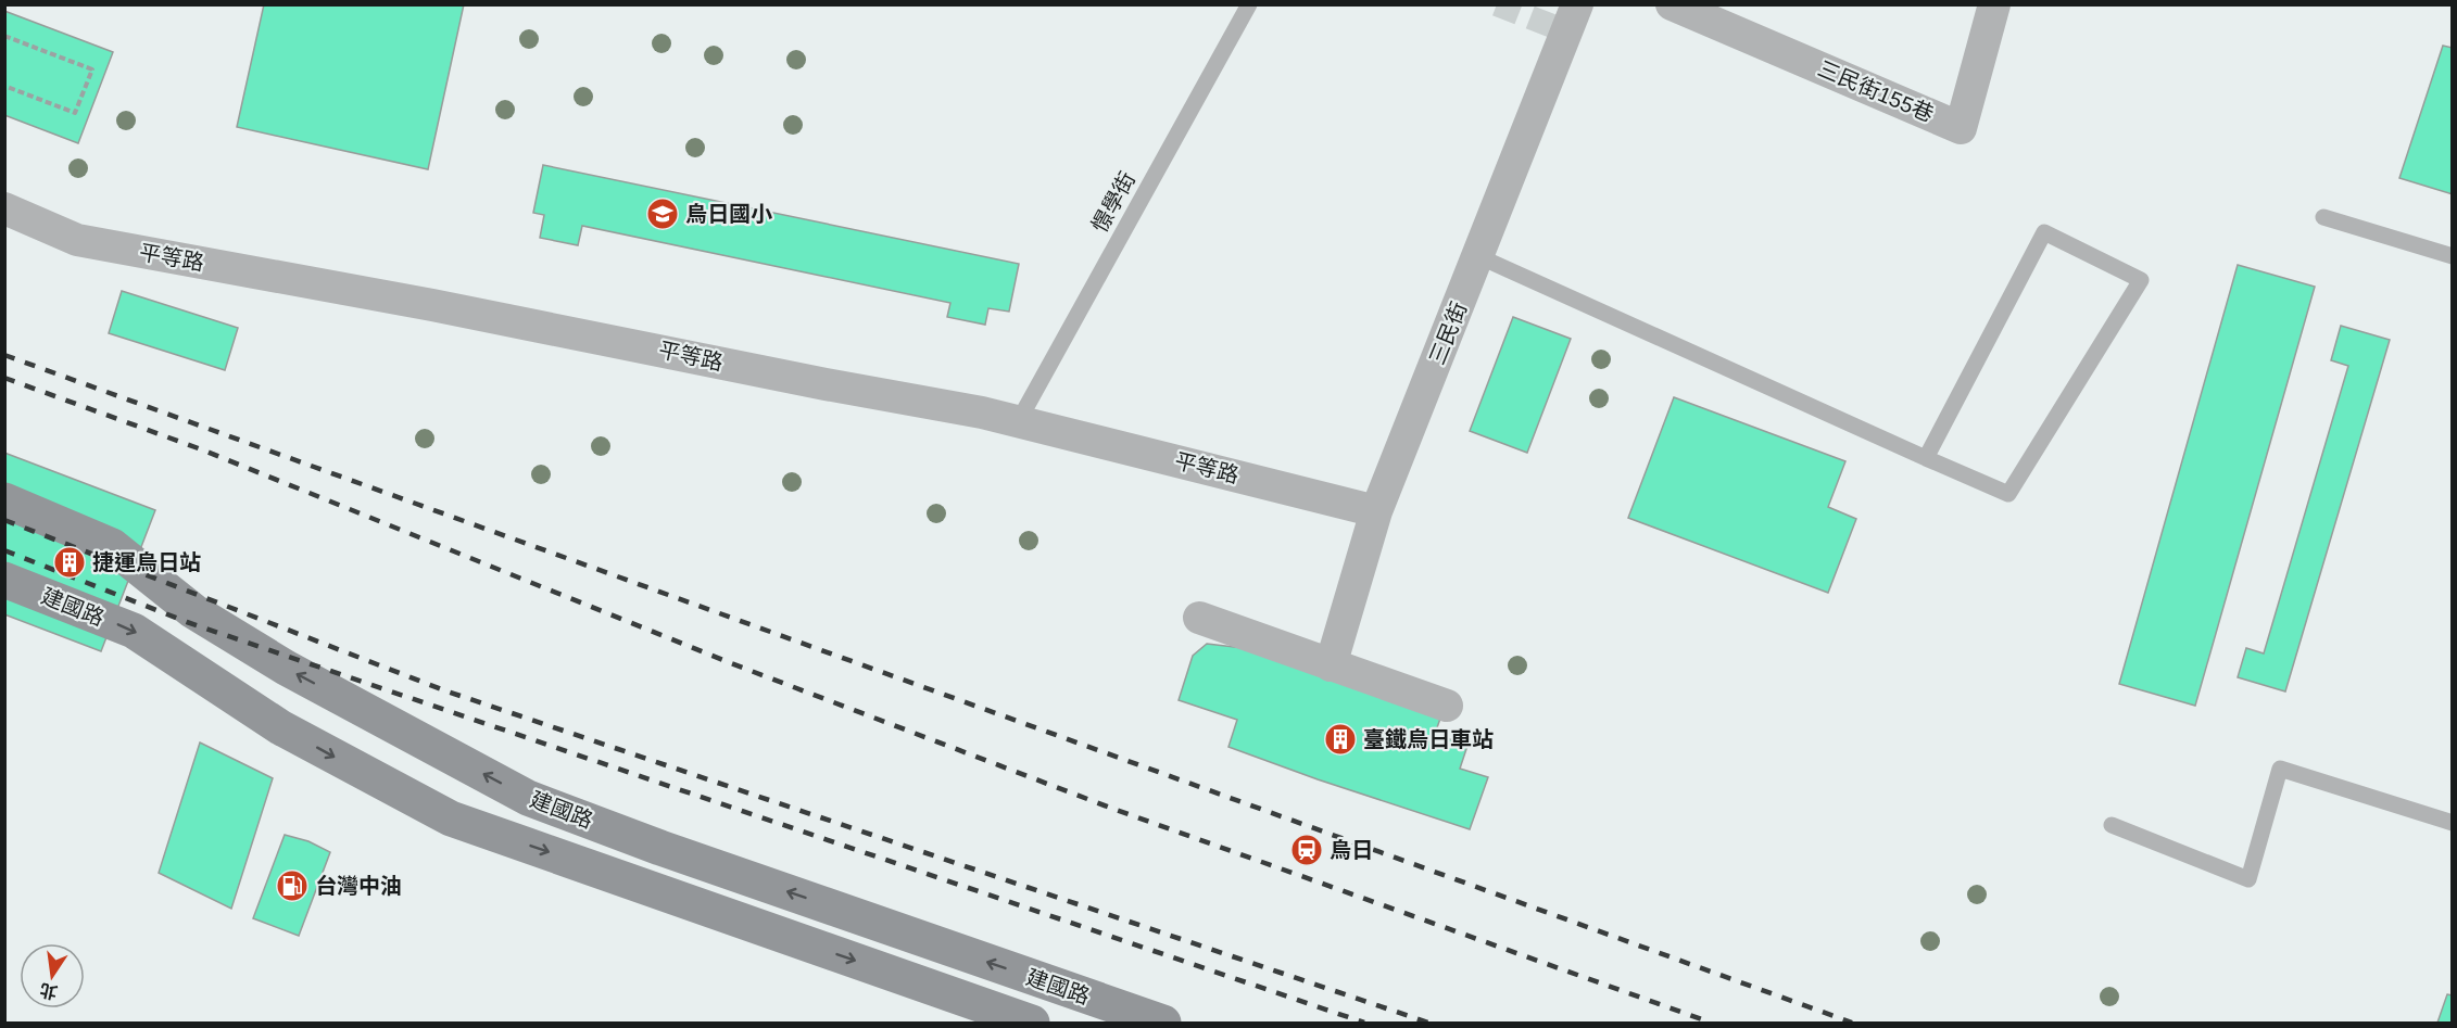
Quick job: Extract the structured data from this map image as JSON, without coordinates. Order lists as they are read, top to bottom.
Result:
{
  "streets": {
    "main road": ["建國路"],
    "street": ["三民街155巷", "平等路", "三民街"],
    "lane": ["憬學街"]
  },
  "crossings": [
    ["憬學街", "平等路"],
    ["平等路", "三民街"]
  ],
  "places": {
    "school or university": ["烏日國小"],
    "building": ["捷運烏日站", "臺鐵烏日車站"],
    "station": ["烏日"],
    "fuel station": ["台灣中油"]
  },
  "north": "bottom"
}
